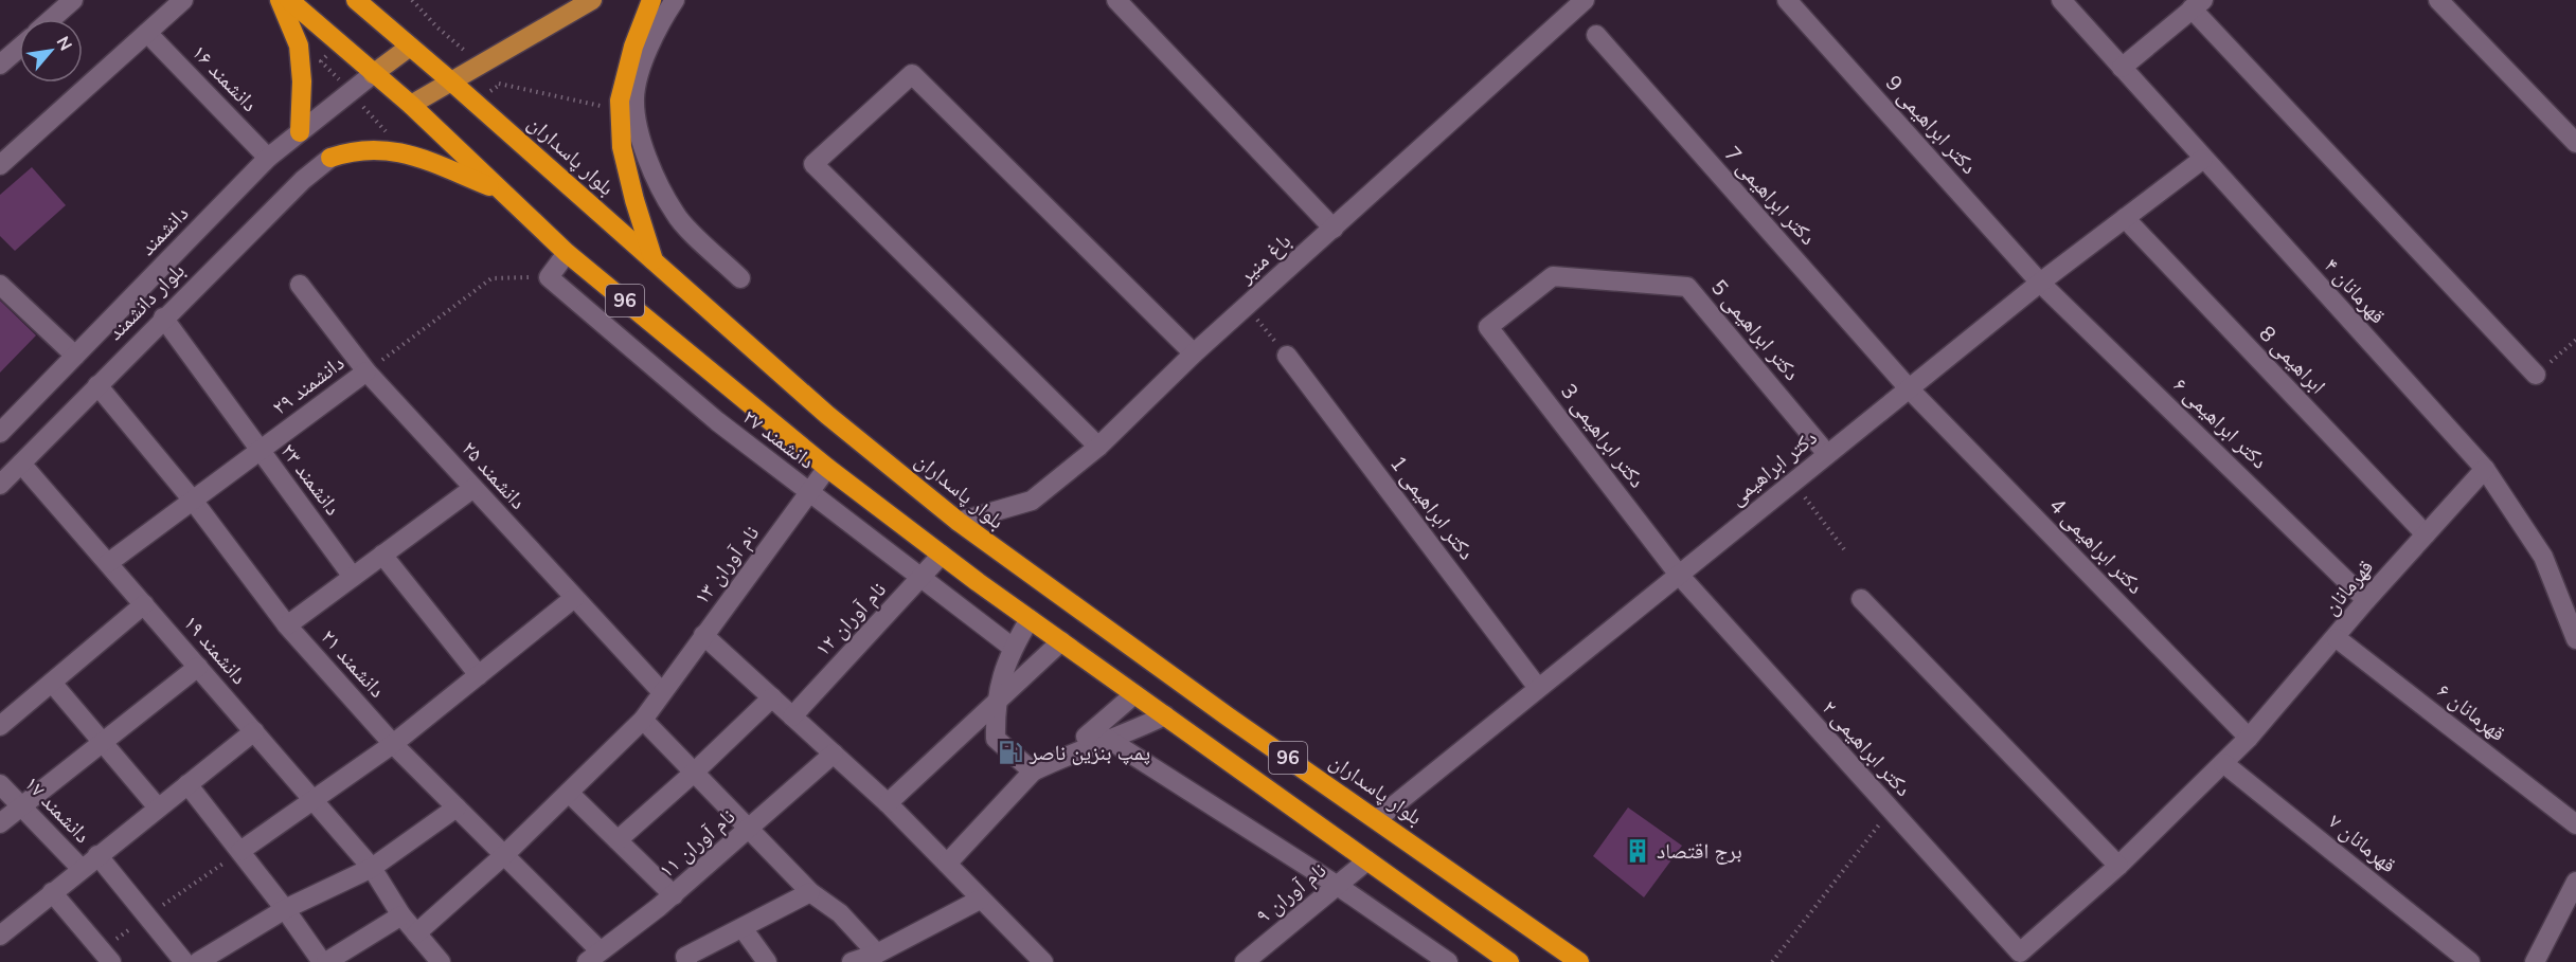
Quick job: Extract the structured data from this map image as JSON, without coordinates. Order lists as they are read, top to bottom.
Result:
{
  "streets": {
    "highway": ["بلوار پاسداران", "96"],
    "street": [
      "دانشمند ۱۶",
      "دکتر ابراهیمی 9",
      "دکتر ابراهیمی 7",
      "دانشمند",
      "باغ منیر",
      "قهرمانان ۴",
      "بلوار دانشمند",
      "دکتر ابراهیمی 5",
      "ابراهیمی 8",
      "دانشمند ۲۹",
      "دکتر ابراهیمی ۶",
      "دکتر ابراهیمی 3",
      "دانشمند ۲۷",
      "دکتر ابراهیمی",
      "دانشمند ۲۵",
      "دانشمند ۲۳",
      "دکتر ابراهیمی 1",
      "دکتر ابراهیمی 4",
      "نام آوران ۱۳",
      "قهرمانان",
      "نام آوران ۱۲",
      "دانشمند ۱۹",
      "دانشمند ۲۱",
      "قهرمانان ۶",
      "دکتر ابراهیمی ۲",
      "دانشمند ۱۷",
      "نام آوران ۱۱",
      "قهرمانان ۷",
      "نام آوران ۹"
    ]
  },
  "crossings": [
    ["دانشمند ۱۶", "دانشمند"],
    ["دکتر ابراهیمی 9", "دکتر ابراهیمی ۶"],
    ["دکتر ابراهیمی 9", "دکتر ابراهیمی"],
    ["بلوار پاسداران", "باغ منیر"],
    ["بلوار پاسداران", "دکتر ابراهیمی"],
    ["دکتر ابراهیمی 7", "دکتر ابراهیمی"],
    ["دکتر ابراهیمی 7", "دکتر ابراهیمی 4"],
    ["دانشمند", "96"],
    ["قهرمانان ۴", "دکتر ابراهیمی"],
    ["قهرمانان ۴", "قهرمانان"],
    ["96", "نام آوران ۱۳"],
    ["96", "نام آوران ۱۲"],
    ["96", "نام آوران ۹"],
    ["بلوار دانشمند", "دانشمند ۲۳"],
    ["بلوار دانشمند", "دانشمند ۱۹"],
    ["بلوار دانشمند", "دانشمند ۲۱"],
    ["دکتر ابراهیمی 5", "دکتر ابراهیمی 3"],
    ["دکتر ابراهیمی 5", "دکتر ابراهیمی"],
    ["ابراهیمی 8", "دکتر ابراهیمی"],
    ["ابراهیمی 8", "قهرمانان"],
    ["دانشمند ۲۹", "دانشمند ۲۷"],
    ["دانشمند ۲۹", "دانشمند ۲۵"],
    ["دانشمند ۲۹", "دانشمند ۲۳"],
    ["دانشمند ۲۹", "دانشمند ۱۹"],
    ["دانشمند ۲۹", "دانشمند ۲۱"],
    ["دکتر ابراهیمی ۶", "دکتر ابراهیمی"],
    ["دکتر ابراهیمی ۶", "قهرمانان"],
    ["دکتر ابراهیمی 3", "دکتر ابراهیمی"],
    ["دکتر ابراهیمی 3", "دکتر ابراهیمی ۲"],
    ["دانشمند ۲۷", "نام آوران ۱۳"],
    ["دانشمند ۲۷", "نام آوران ۱۲"],
    ["دکتر ابراهیمی", "دکتر ابراهیمی 1"],
    ["دکتر ابراهیمی", "دکتر ابراهیمی 4"],
    ["دکتر ابراهیمی", "دکتر ابراهیمی ۲"],
    ["دانشمند ۲۵", "نام آوران ۱۳"],
    ["دکتر ابراهیمی 4", "قهرمانان"],
    ["نام آوران ۱۳", "دانشمند ۱۹"],
    ["نام آوران ۱۳", "دانشمند ۲۱"],
    ["قهرمانان", "قهرمانان ۶"],
    ["قهرمانان", "دکتر ابراهیمی ۲"],
    ["قهرمانان", "قهرمانان ۷"],
    ["دانشمند ۲۱", "نام آوران ۱۱"]
  ],
  "places": {
    "fuel station": ["پمپ بنزین ناصر"],
    "building": ["برج اقتصاد"]
  },
  "north": "top right"
}
